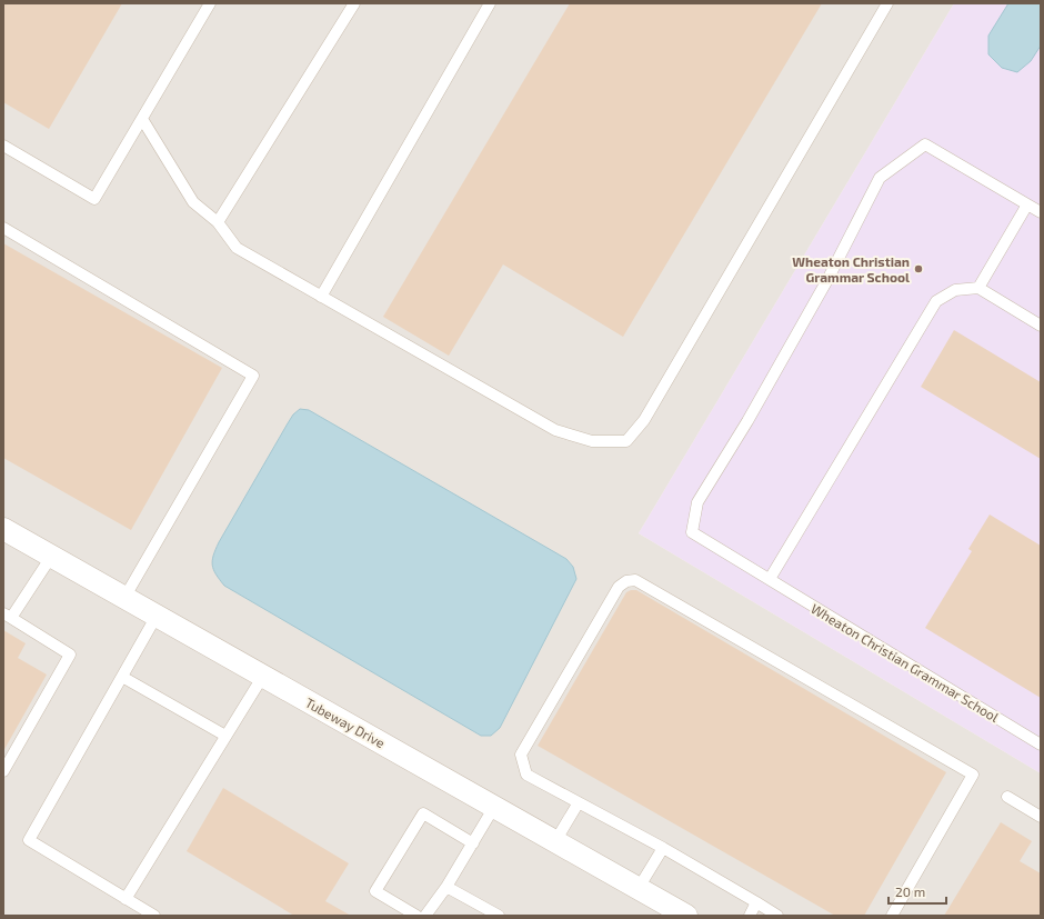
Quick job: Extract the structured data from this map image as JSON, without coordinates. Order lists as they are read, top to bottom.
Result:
{
  "streets": {
    "street": ["Tubeway Drive"],
    "lane": ["Wheaton Christian Grammar School"]
  },
  "places": ["Wheaton Christian Grammar School"],
  "scale_bar": "20 m"
}
